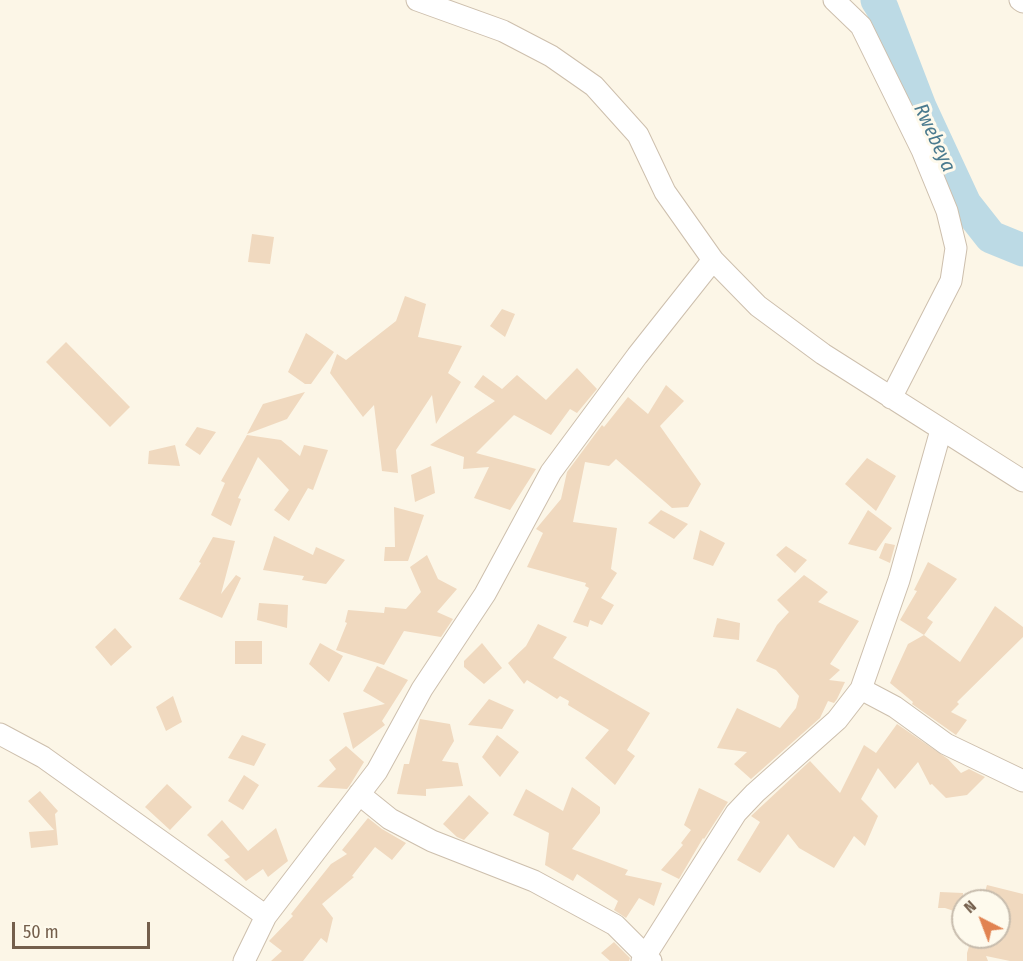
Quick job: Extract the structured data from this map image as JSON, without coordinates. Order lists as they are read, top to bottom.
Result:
{
  "water": ["Rwebeya"],
  "scale_bar": "50 m",
  "north": "top left"
}
